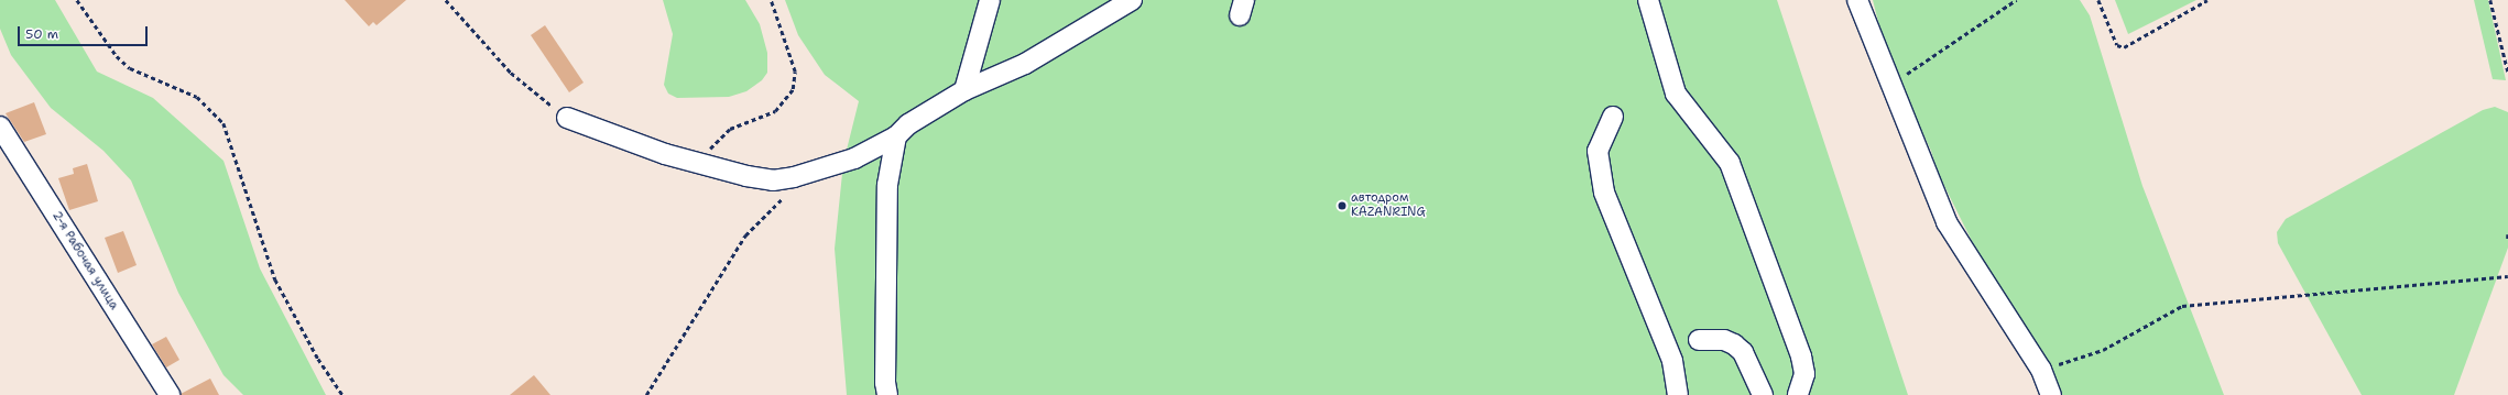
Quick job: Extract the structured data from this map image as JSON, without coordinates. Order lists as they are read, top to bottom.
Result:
{
  "streets": {
    "street": ["2-я Рабочая улица"]
  },
  "places": ["автодром KAZANRING"],
  "scale_bar": "50 m"
}
